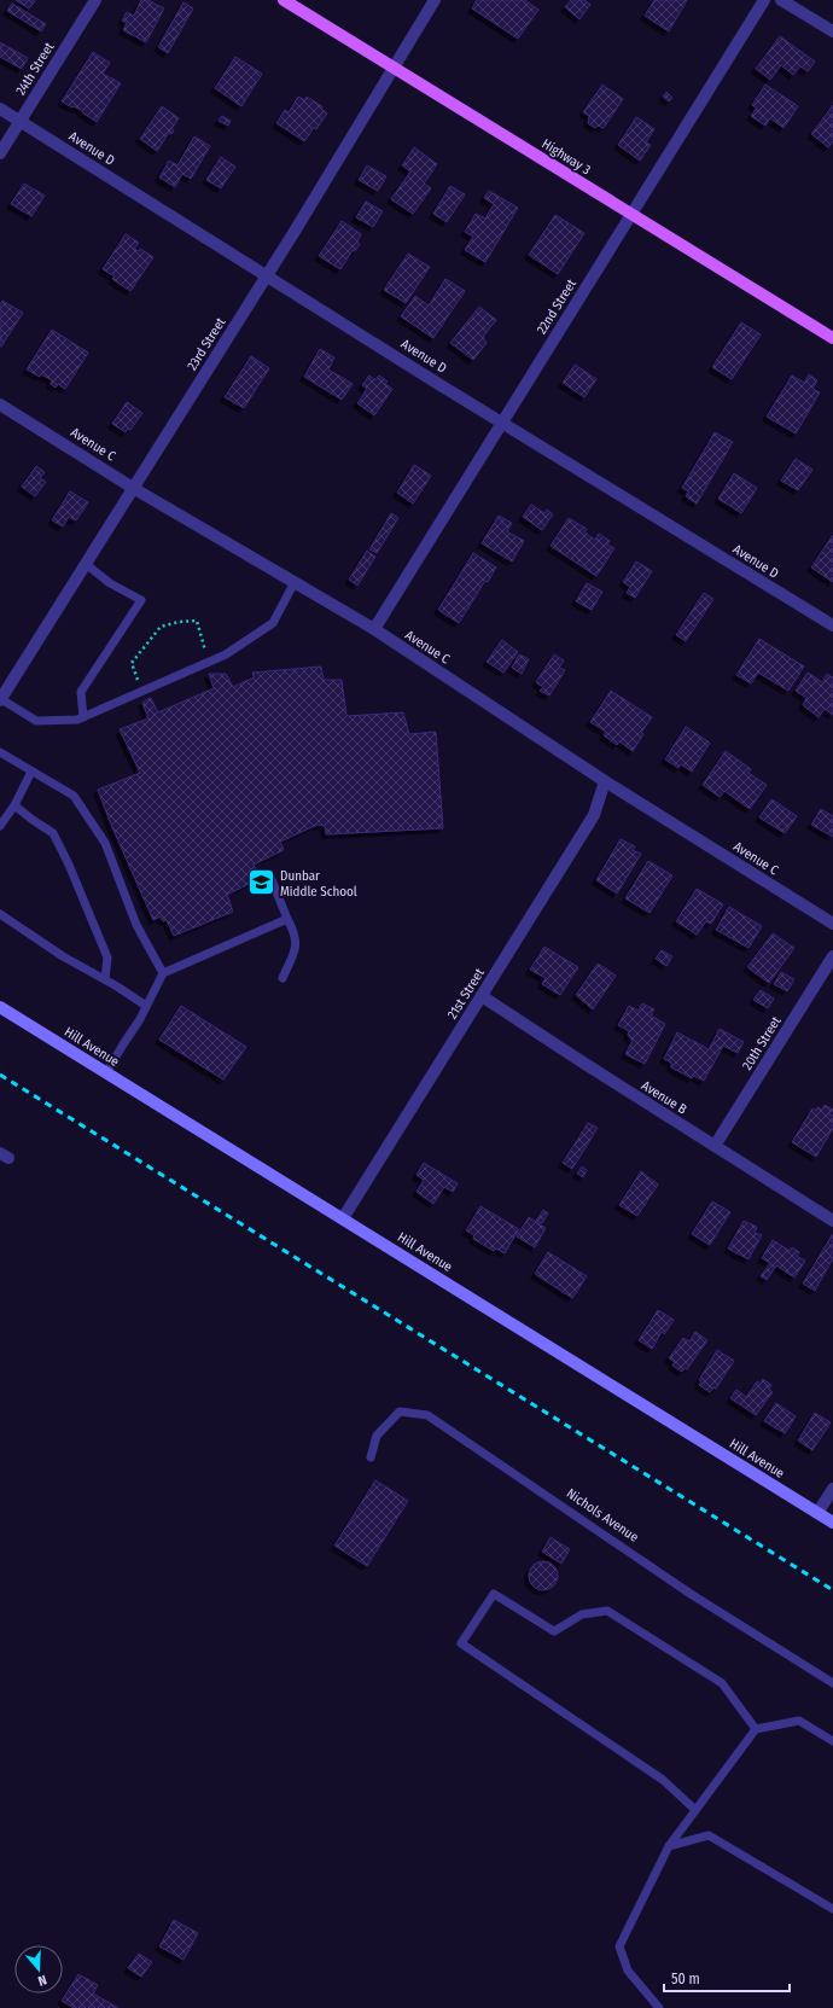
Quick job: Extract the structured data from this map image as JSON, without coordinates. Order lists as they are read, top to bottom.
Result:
{
  "streets": {
    "main road": ["Highway 3"],
    "street": [
      "24th Street",
      "Avenue D",
      "22nd Street",
      "23rd Street",
      "Avenue C",
      "21st Street",
      "20th Street",
      "Hill Avenue",
      "Avenue B"
    ],
    "lane": ["Nichols Avenue"]
  },
  "crossings": [
    ["24th Street", "Avenue D"],
    ["Avenue D", "22nd Street"],
    ["Avenue D", "23rd Street"],
    ["Highway 3", "22nd Street"],
    ["Highway 3", "23rd Street"],
    ["22nd Street", "Avenue C"],
    ["23rd Street", "Avenue C"],
    ["Avenue C", "21st Street"],
    ["21st Street", "Hill Avenue"],
    ["21st Street", "Avenue B"],
    ["20th Street", "Avenue B"]
  ],
  "places": {
    "school or university": ["Dunbar Middle School"]
  },
  "scale_bar": "50 m",
  "north": "bottom"
}
